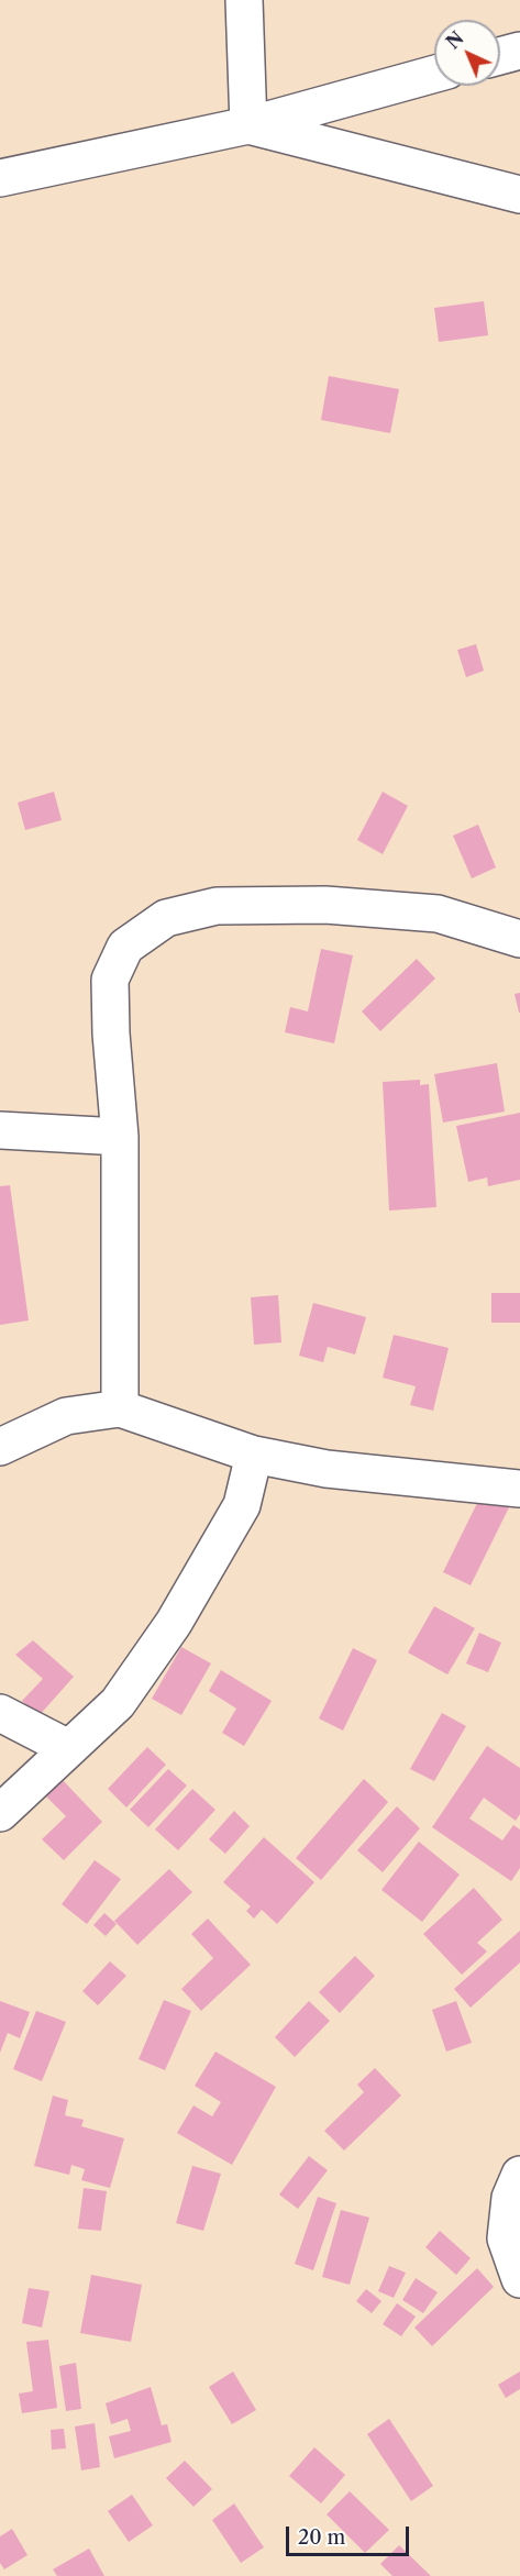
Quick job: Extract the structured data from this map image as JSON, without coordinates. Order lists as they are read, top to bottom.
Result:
{
  "scale_bar": "20 m",
  "north": "top left"
}
